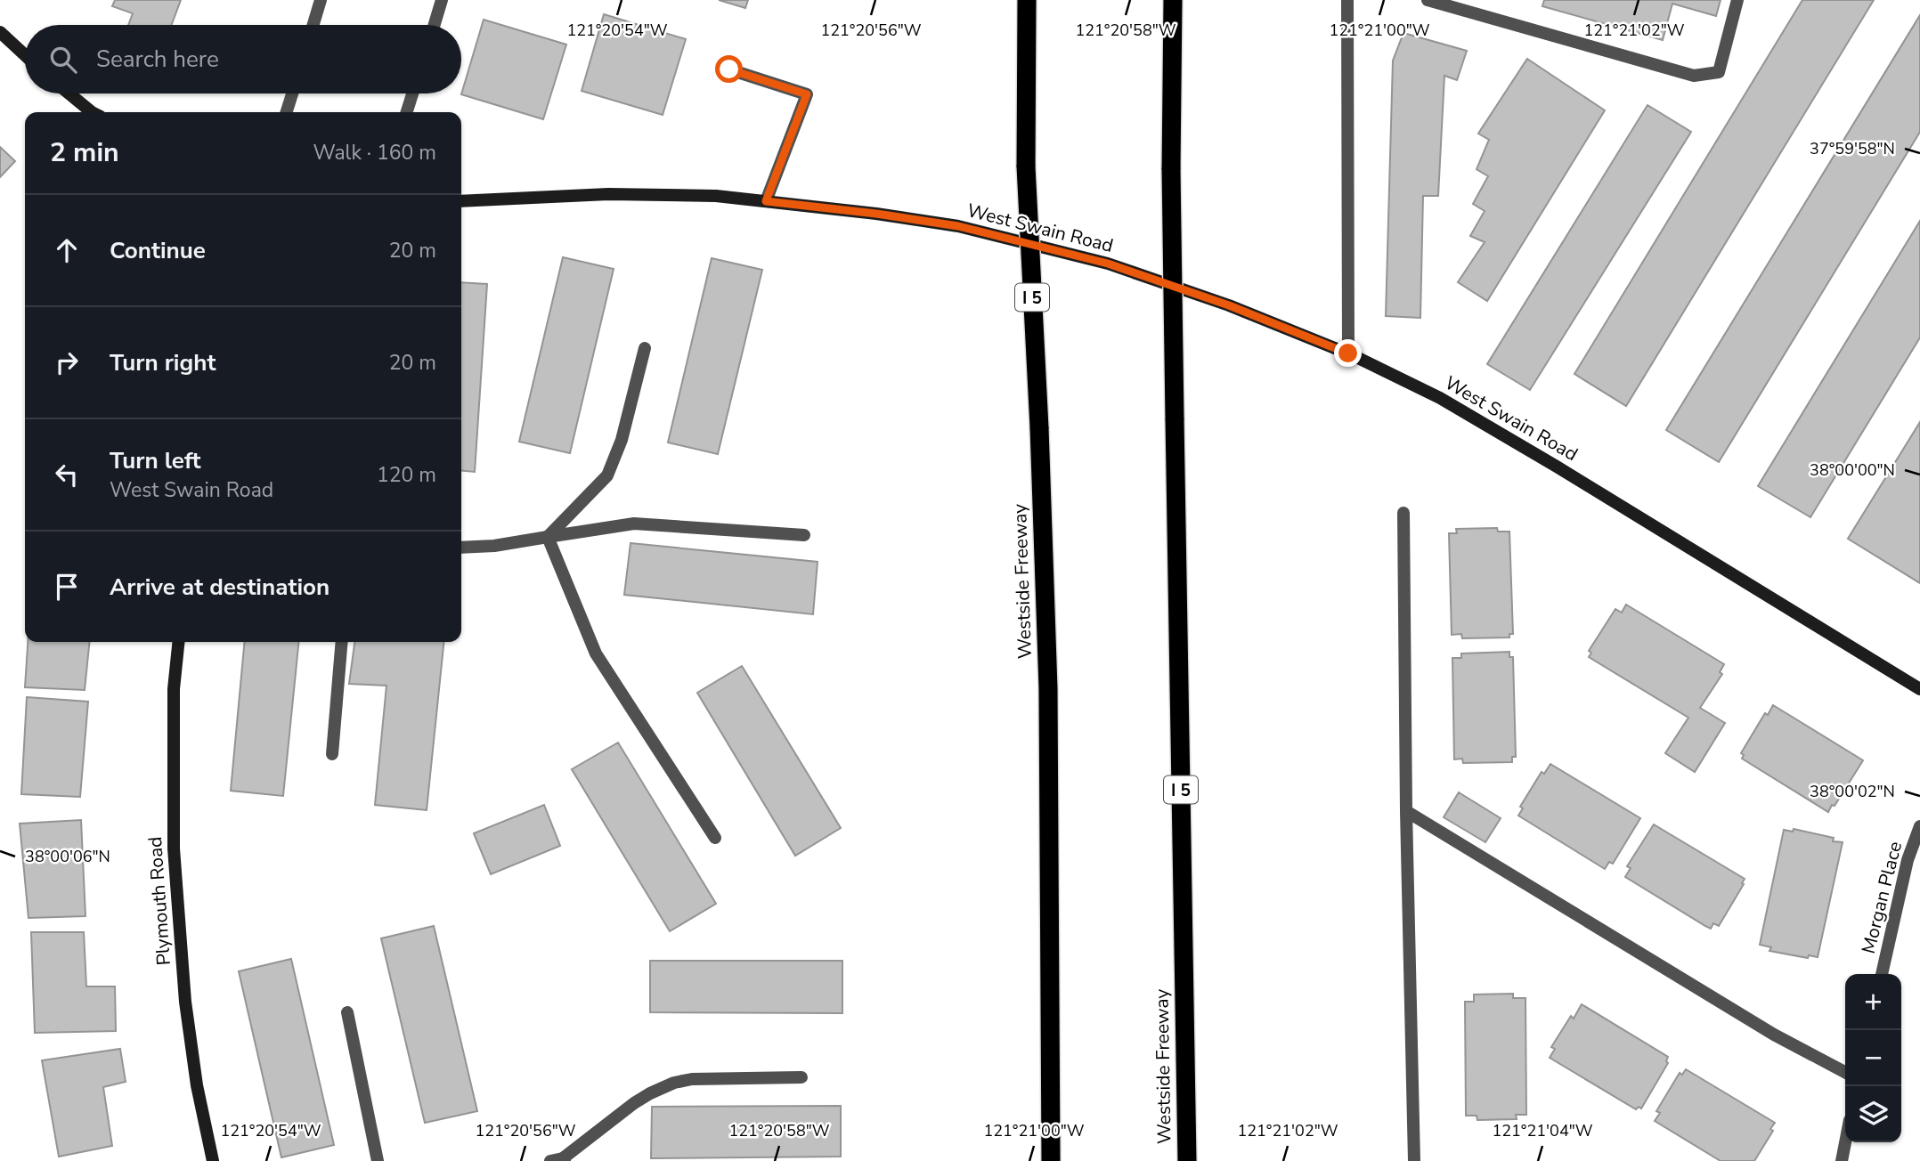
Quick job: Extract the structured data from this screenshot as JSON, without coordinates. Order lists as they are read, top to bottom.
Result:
{
  "streets": {
    "highway": ["I 5", "Westside Freeway"],
    "street": ["West Swain Road", "Morgan Place", "Plymouth Road"]
  },
  "page": {
    "search": "Search here",
    "heading": ["2 min", "Walk · 160 m"],
    "list": [
      ["Continue", "20 m"],
      ["Turn right", "20 m"],
      ["Turn left", "West Swain Road", "120 m"],
      "Arrive at destination"
    ],
    "map_buttons": ["+", "−"]
  },
  "coordinates": [
    "121°20'54\"W",
    "121°20'56\"W",
    "121°20'58\"W",
    "121°21'00\"W",
    "121°21'02\"W",
    "37°59'58\"N",
    "38°00'00\"N",
    "38°00'02\"N",
    "38°00'06\"N",
    "121°21'04\"W"
  ]
}
